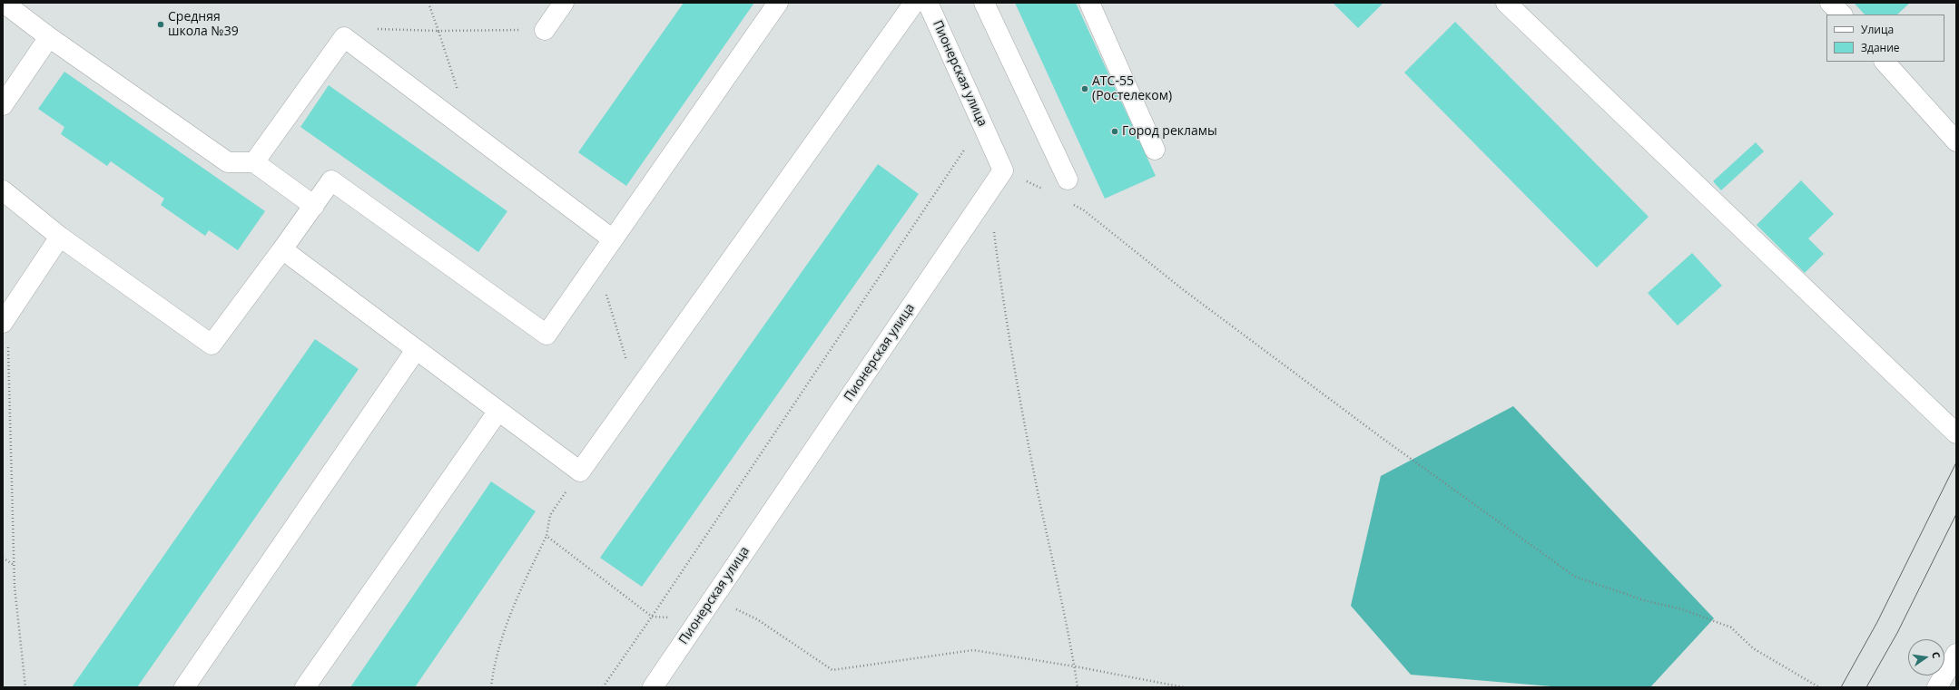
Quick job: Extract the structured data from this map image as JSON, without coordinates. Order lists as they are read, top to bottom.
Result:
{
  "streets": {
    "street": ["Пионерская улица"]
  },
  "places": ["Средняя школа №39", "АТС-55 (Ростелеком)", "Город рекламы"],
  "legend": ["Улица", "Здание"],
  "north": "right"
}
